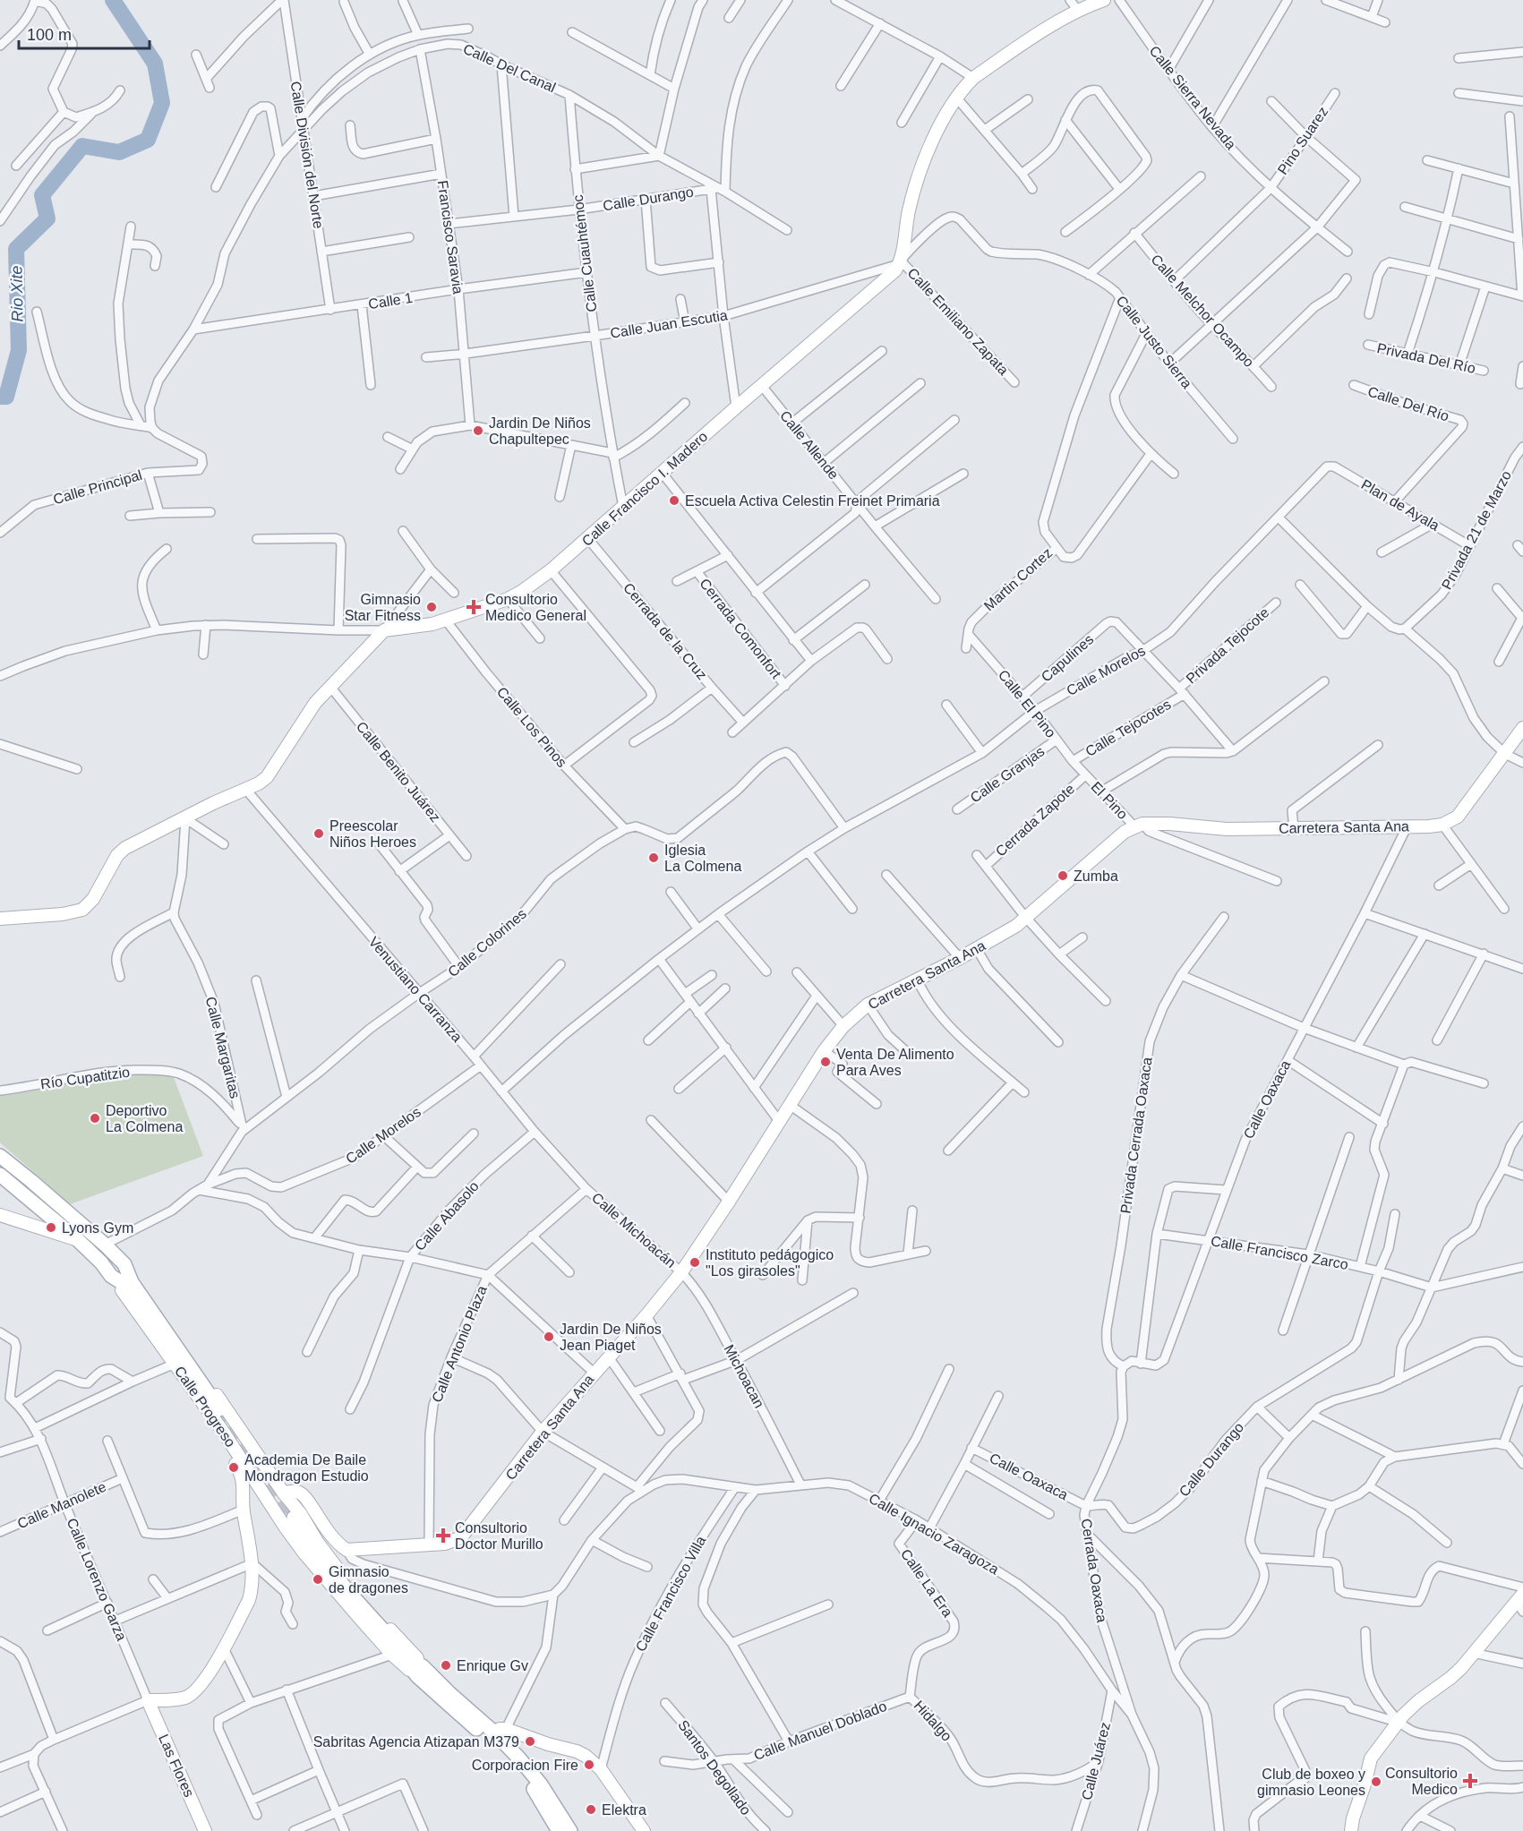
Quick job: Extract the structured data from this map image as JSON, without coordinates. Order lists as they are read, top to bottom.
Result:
{
  "streets": {
    "main road": [
      "Calle Francisco I. Madero",
      "Carretera Santa Ana",
      "Calle Progreso",
      "Las Flores"
    ],
    "street": [
      "Calle Del Canal",
      "Calle Sierra Nevada",
      "Pino Suarez",
      "Calle División del Norte",
      "Calle Durango",
      "Francisco Saravia",
      "Calle Cuauhtémoc",
      "Calle 1",
      "Calle Melchor Ocampo",
      "Calle Emiliano Zapata",
      "Calle Juan Escutia",
      "Calle Justo Sierra",
      "Privada Del Río",
      "Calle Del Río",
      "Calle Allende",
      "Calle Principal",
      "Plan de Ayala",
      "Privada 21 de Marzo",
      "Martin Cortez",
      "Cerrada Comonfort",
      "Cerrada de la Cruz",
      "Privada Tejocote",
      "Capulines",
      "Calle Morelos",
      "Calle El Pino",
      "Calle Los Pinos",
      "Calle Tejocotes",
      "Calle Benito Juárez",
      "Calle Granjas",
      "El Pino",
      "Cerrada Zapote",
      "Calle Colorines",
      "Venustiano Carranza",
      "Calle Margaritas",
      "Río Cupatitzio",
      "Calle Oaxaca",
      "Privada Cerrada Oaxaca",
      "Calle Abasolo",
      "Calle Michoacán",
      "Calle Francisco Zarco",
      "Calle Antonio Plaza",
      "Michoacan",
      "Calle Manolete",
      "Calle Ignacio Zaragoza",
      "Cerrada Oaxaca",
      "Calle Lorenzo Garza",
      "Calle La Era",
      "Calle Francisco Villa",
      "Hidalgo",
      "Calle Manuel Doblado",
      "Calle Juárez",
      "Santos Degollado"
    ]
  },
  "crossings": [
    ["Calle Del Canal", "Calle División del Norte"],
    ["Calle Del Canal", "Calle Durango"],
    ["Calle Del Canal", "Francisco Saravia"],
    ["Calle Del Canal", "Calle Cuauhtémoc"],
    ["Calle Del Canal", "Calle 1"],
    ["Calle Del Canal", "Calle Principal"],
    ["Calle Sierra Nevada", "Pino Suarez"],
    ["Pino Suarez", "Calle Melchor Ocampo"],
    ["Calle División del Norte", "Calle 1"],
    ["Calle Durango", "Francisco Saravia"],
    ["Calle Durango", "Calle Cuauhtémoc"],
    ["Calle Durango", "Calle Oaxaca"],
    ["Calle Durango", "Calle Francisco Zarco"],
    ["Calle Durango", "Cerrada Oaxaca"],
    ["Francisco Saravia", "Calle 1"],
    ["Francisco Saravia", "Calle Juan Escutia"],
    ["Calle Cuauhtémoc", "Calle 1"],
    ["Calle Cuauhtémoc", "Calle Juan Escutia"],
    ["Calle Cuauhtémoc", "Calle Francisco I. Madero"],
    ["Calle Emiliano Zapata", "Calle Juan Escutia"],
    ["Calle Emiliano Zapata", "Calle Justo Sierra"],
    ["Calle Emiliano Zapata", "Calle Francisco I. Madero"],
    ["Calle Juan Escutia", "Calle Justo Sierra"],
    ["Calle Juan Escutia", "Calle Francisco I. Madero"],
    ["Calle Justo Sierra", "Calle Francisco I. Madero"],
    ["Calle Justo Sierra", "Martin Cortez"],
    ["Calle Del Río", "Plan de Ayala"],
    ["Calle Allende", "Calle Francisco I. Madero"],
    ["Calle Francisco I. Madero", "Cerrada de la Cruz"],
    ["Calle Francisco I. Madero", "Calle Los Pinos"],
    ["Plan de Ayala", "Privada 21 de Marzo"],
    ["Plan de Ayala", "Calle Morelos"],
    ["Martin Cortez", "Calle El Pino"],
    ["Privada Tejocote", "Calle Tejocotes"],
    ["Capulines", "Calle Morelos"],
    ["Capulines", "Calle El Pino"],
    ["Calle Morelos", "Calle El Pino"],
    ["Calle Morelos", "Calle Colorines"],
    ["Calle Morelos", "Venustiano Carranza"],
    ["Calle El Pino", "Calle Tejocotes"],
    ["Calle El Pino", "Calle Granjas"],
    ["Calle El Pino", "El Pino"],
    ["Calle El Pino", "Cerrada Zapote"],
    ["Calle Los Pinos", "Calle Colorines"],
    ["El Pino", "Cerrada Zapote"],
    ["El Pino", "Carretera Santa Ana"],
    ["Carretera Santa Ana", "Calle Oaxaca"],
    ["Carretera Santa Ana", "Calle Michoacán"],
    ["Carretera Santa Ana", "Calle Antonio Plaza"],
    ["Carretera Santa Ana", "Michoacan"],
    ["Calle Colorines", "Venustiano Carranza"],
    ["Calle Colorines", "Calle Margaritas"],
    ["Calle Colorines", "Río Cupatitzio"],
    ["Venustiano Carranza", "Calle Abasolo"],
    ["Venustiano Carranza", "Calle Michoacán"],
    ["Venustiano Carranza", "Calle Antonio Plaza"],
    ["Calle Margaritas", "Río Cupatitzio"],
    ["Calle Oaxaca", "Privada Cerrada Oaxaca"],
    ["Calle Oaxaca", "Calle Francisco Zarco"],
    ["Calle Oaxaca", "Cerrada Oaxaca"],
    ["Privada Cerrada Oaxaca", "Cerrada Oaxaca"],
    ["Calle Michoacán", "Calle Antonio Plaza"],
    ["Calle Michoacán", "Michoacan"],
    ["Michoacan", "Calle Ignacio Zaragoza"],
    ["Calle Manolete", "Calle Lorenzo Garza"],
    ["Calle Ignacio Zaragoza", "Cerrada Oaxaca"],
    ["Calle Ignacio Zaragoza", "Calle La Era"],
    ["Calle Ignacio Zaragoza", "Calle Francisco Villa"],
    ["Calle Ignacio Zaragoza", "Calle Juárez"],
    ["Calle Lorenzo Garza", "Las Flores"],
    ["Calle La Era", "Hidalgo"],
    ["Calle La Era", "Calle Manuel Doblado"],
    ["Hidalgo", "Calle Manuel Doblado"],
    ["Hidalgo", "Calle Juárez"],
    ["Calle Manuel Doblado", "Santos Degollado"]
  ],
  "water": ["Rio Xite"],
  "places": {
    "other": [
      "Jardin De Niños Chapultepec",
      "Escuela Activa Celestin Freinet Primaria",
      "Gimnasio Star Fitness",
      "Preescolar Niños Heroes",
      "Iglesia La Colmena",
      "Zumba",
      "Venta De Alimento Para Aves",
      "Deportivo La Colmena",
      "Lyons Gym",
      "Instituto pedágogico \"Los girasoles\"",
      "Jardin De Niños Jean Piaget",
      "Academia De Baile Mondragon Estudio",
      "Gimnasio de dragones",
      "Enrique Gv",
      "Sabritas Agencia Atizapan M379",
      "Corporacion Fire",
      "Club de boxeo y gimnasio Leones",
      "Elektra"
    ],
    "health": ["Consultorio Medico General", "Consultorio Doctor Murillo", "Consultorio Medico"]
  },
  "scale_bar": "100 m"
}
